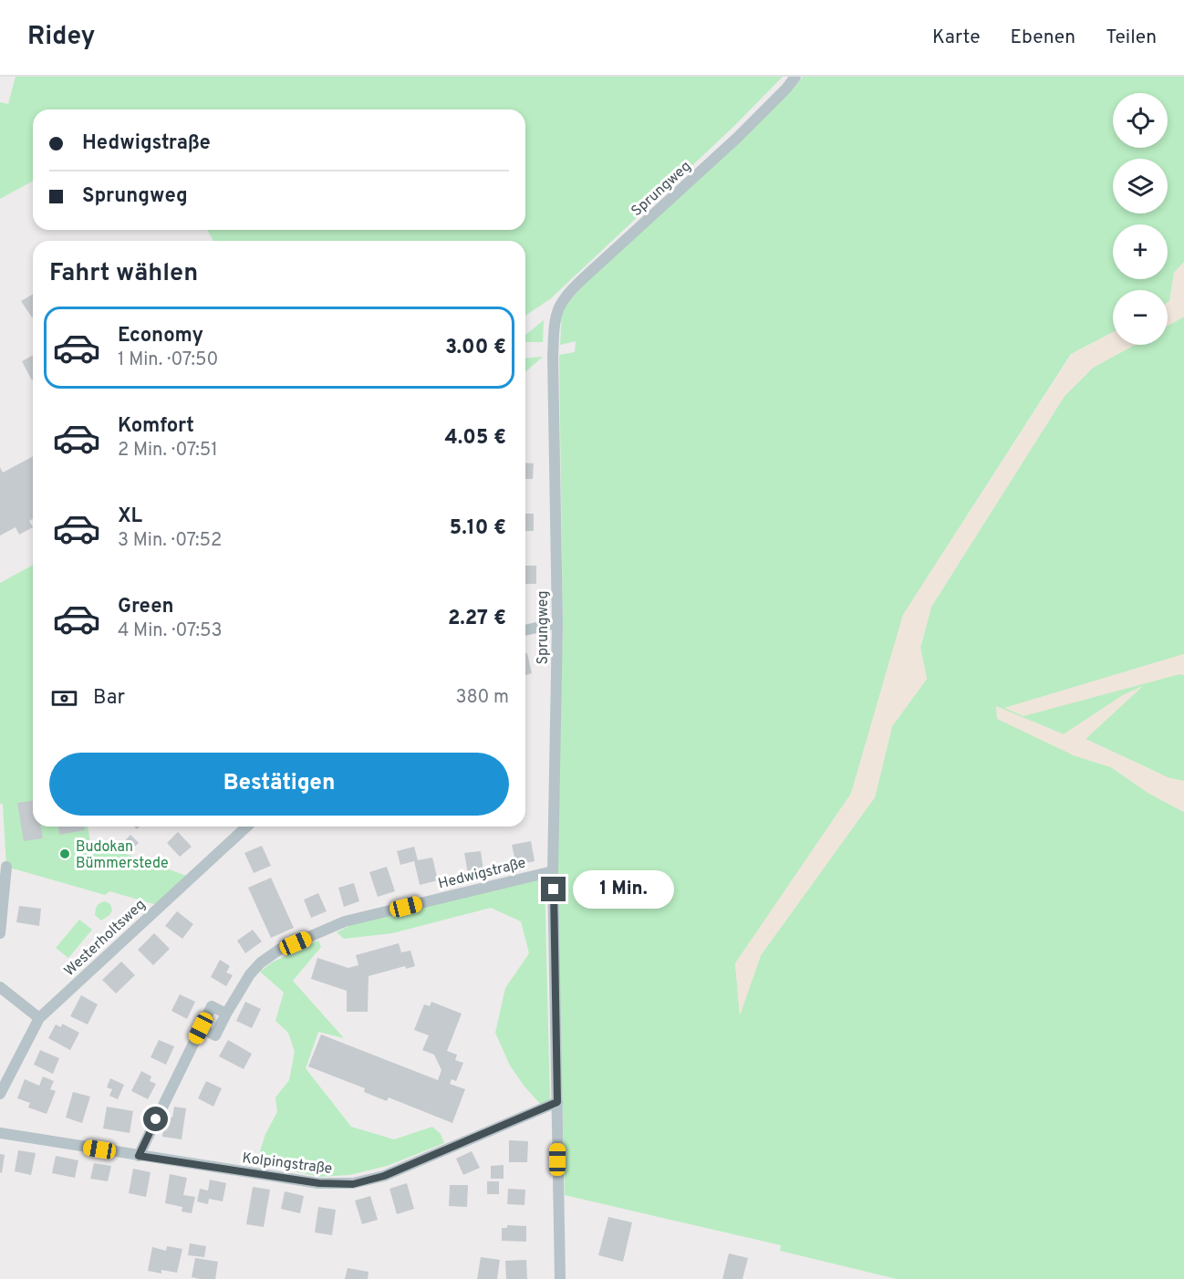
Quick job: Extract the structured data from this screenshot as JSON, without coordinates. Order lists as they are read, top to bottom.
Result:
{
  "streets": {
    "street": [
      "Sprungweg",
      "Hedwigstraße",
      "Westerholtsweg",
      "Kolpingstraße"
    ]
  },
  "crossings": [
    ["Sprungweg", "Hedwigstraße"],
    ["Sprungweg", "Kolpingstraße"]
  ],
  "places": ["Budokan Bümmerstede"],
  "page": {
    "header": "Ridey",
    "nav": ["Karte", "Ebenen", "Teilen"],
    "map_buttons": ["+", "−"],
    "banner": ["Hedwigstraße", "Sprungweg"],
    "heading": "Fahrt wählen",
    "list": [
      {
        "name": "Economy",
        "note": "1 Min. · 07:50",
        "value": "3.00 €"
      },
      {
        "name": "Komfort",
        "note": "2 Min. · 07:51",
        "value": "4.05 €"
      },
      {
        "name": "XL",
        "note": "3 Min. · 07:52",
        "value": "5.10 €"
      },
      {
        "name": "Green",
        "note": "4 Min. · 07:53",
        "value": "2.27 €"
      }
    ],
    "pay": ["Bar", "380 m"],
    "buttons": "Bestätigen",
    "bubble": "1 Min."
  }
}
